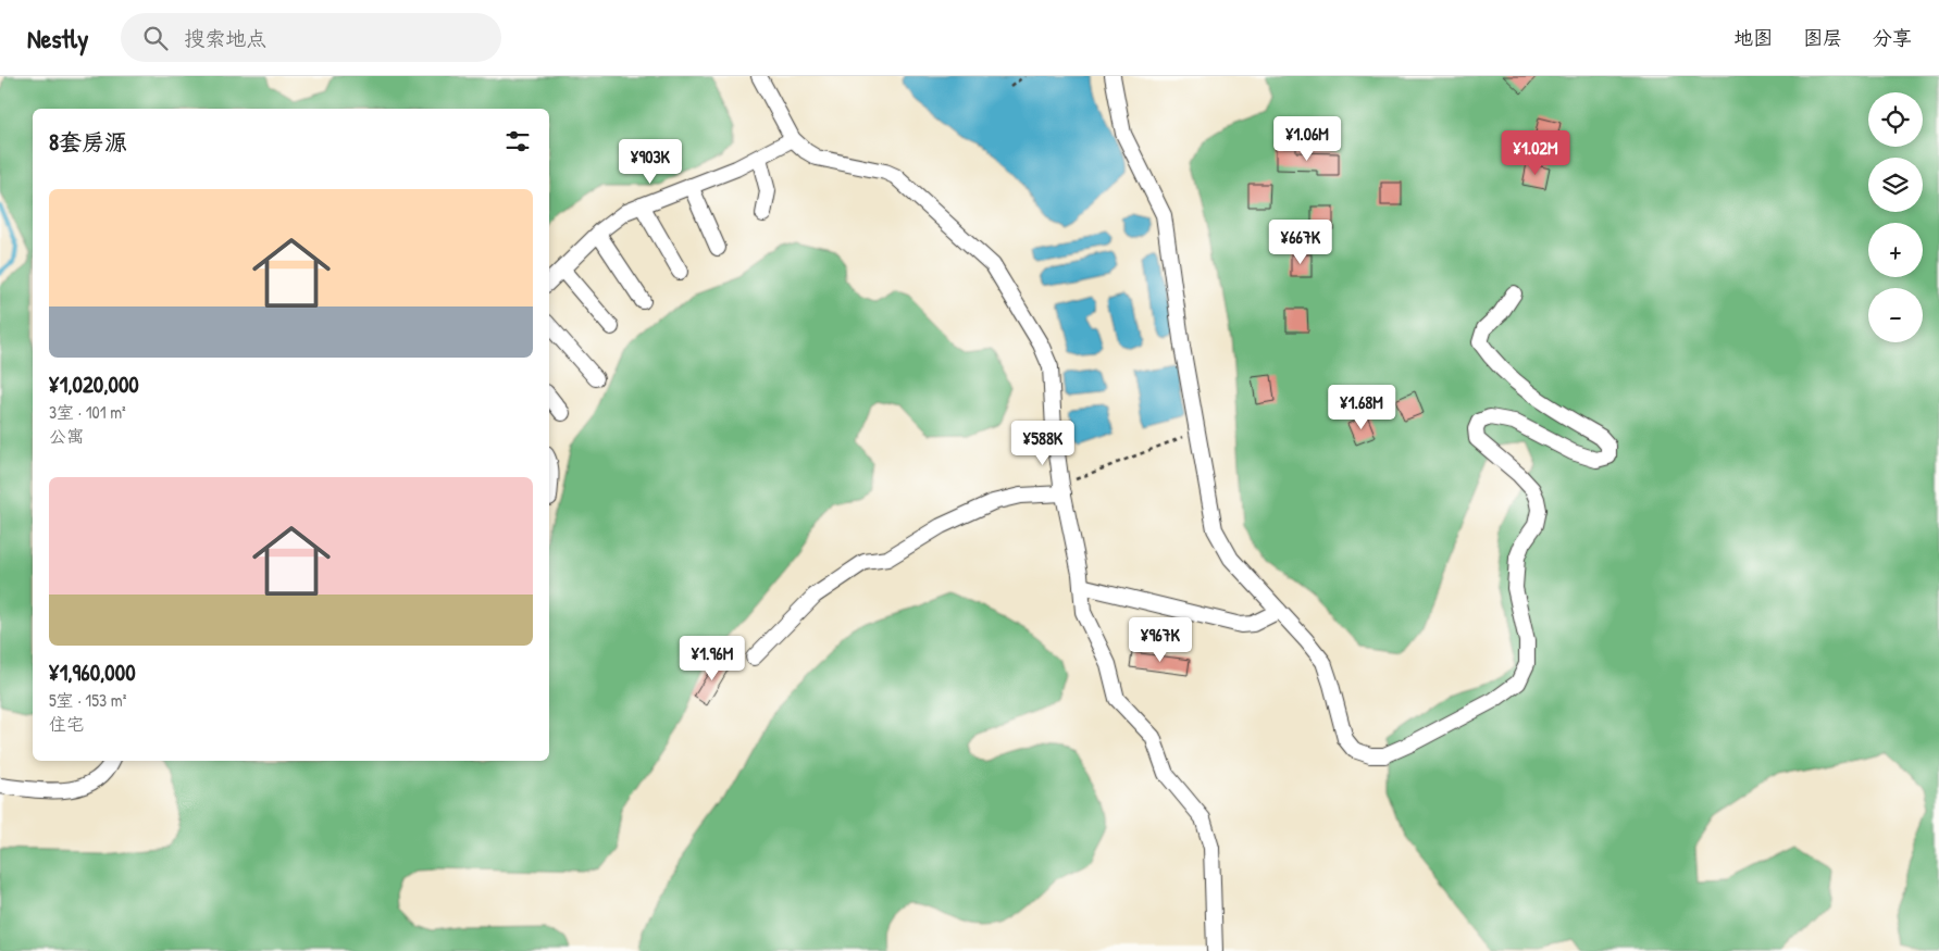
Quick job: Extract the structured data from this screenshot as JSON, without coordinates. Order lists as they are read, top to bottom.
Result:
{
  "page": {
    "header": "Nestly",
    "search": "搜索地点",
    "nav": ["地图", "图层", "分享"],
    "map_buttons": ["+", "−"],
    "heading": "8套房源",
    "price": [
      "¥1.06M",
      "¥1.02M",
      "¥903K",
      "¥667K",
      "¥1.68M",
      "¥588K",
      "¥967K",
      "¥1.96M"
    ],
    "list": [
      {
        "name": "¥1,020,000",
        "note": "3室 · 101 m² · 公寓"
      },
      {
        "name": "¥1,960,000",
        "note": "5室 · 153 m² · 住宅"
      }
    ]
  }
}
